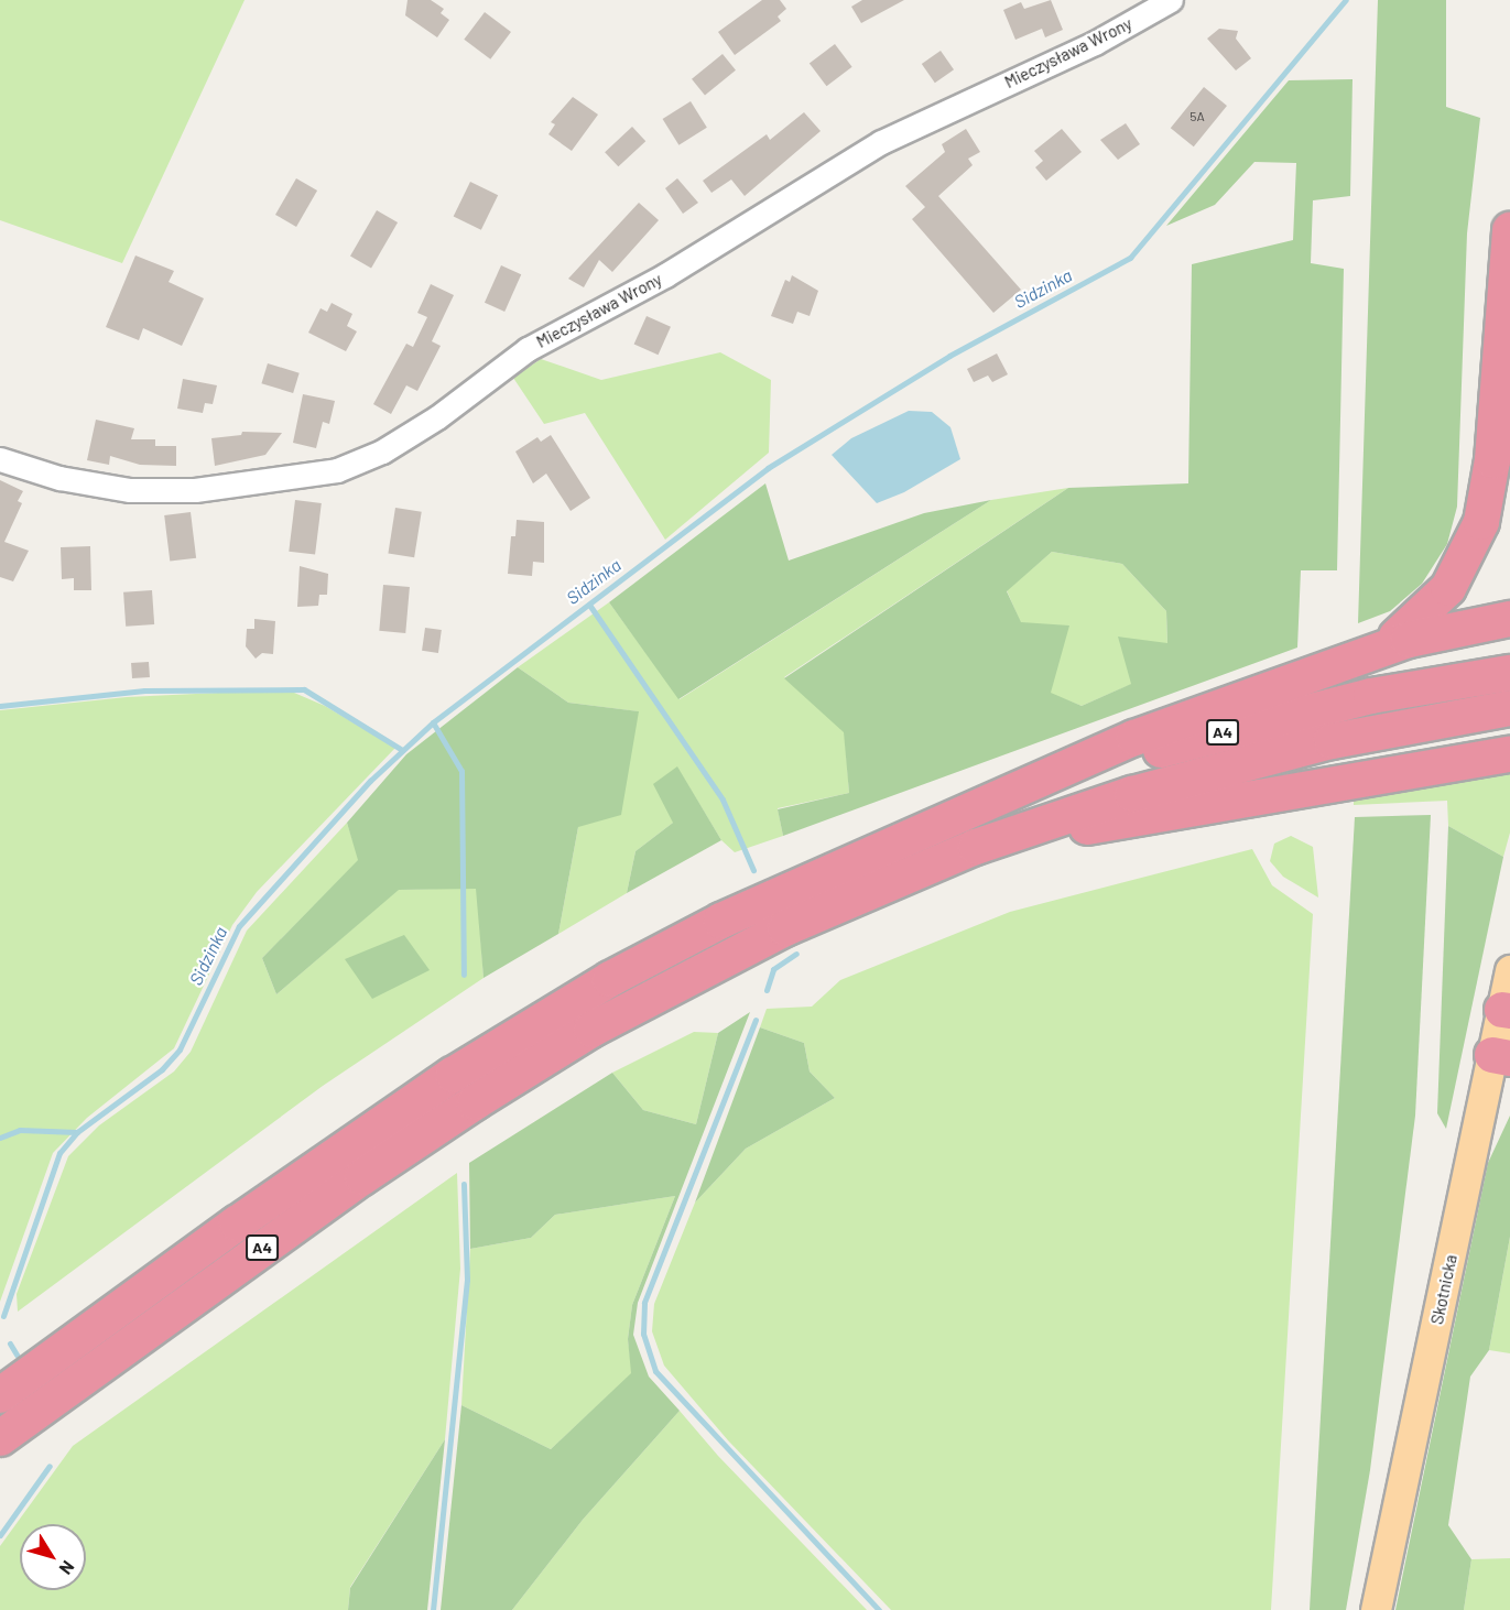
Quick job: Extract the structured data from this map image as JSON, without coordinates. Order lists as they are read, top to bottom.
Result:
{
  "streets": {
    "highway": ["A4"],
    "main road": ["Skotnicka"],
    "street": ["Mieczysława Wrony"]
  },
  "water": ["Sidzinka"],
  "house_numbers": ["5A"],
  "north": "bottom right"
}
